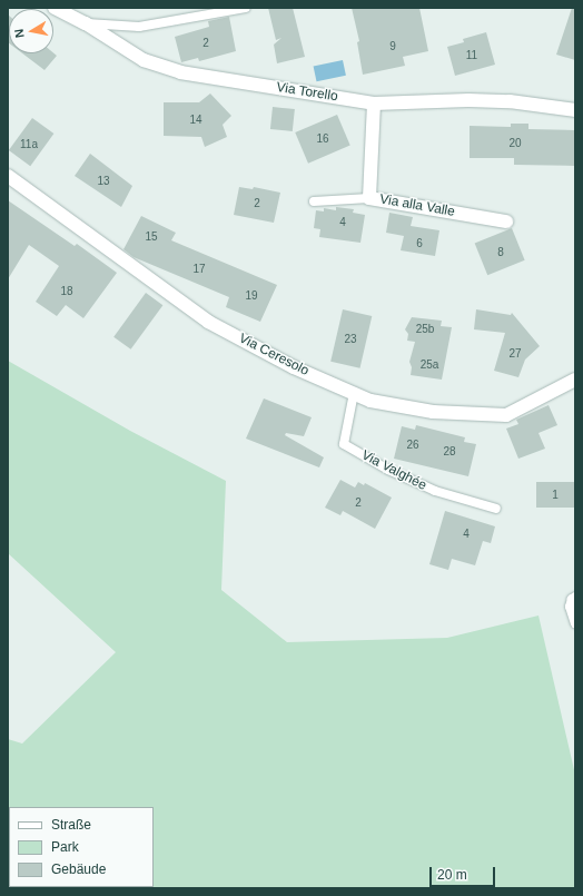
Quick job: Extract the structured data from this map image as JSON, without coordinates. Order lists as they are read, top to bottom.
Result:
{
  "streets": {
    "street": ["Via Torello", "Via alla Valle", "Via Ceresolo"],
    "lane": ["Via Valghée"]
  },
  "crossings": [
    ["Via Torello", "Via alla Valle"],
    ["Via Ceresolo", "Via Valghée"]
  ],
  "house_numbers": [
    "2",
    "9",
    "11",
    "14",
    "16",
    "20",
    "11a",
    "13",
    "2",
    "4",
    "15",
    "6",
    "8",
    "17",
    "18",
    "19",
    "25b",
    "23",
    "27",
    "25a",
    "26",
    "28",
    "1",
    "2",
    "4"
  ],
  "legend": ["Straße", "Park", "Gebäude"],
  "scale_bar": "20 m",
  "north": "left"
}
